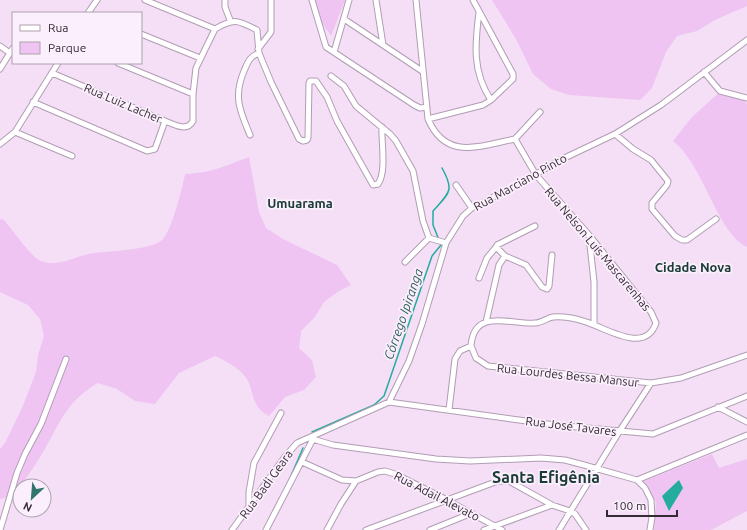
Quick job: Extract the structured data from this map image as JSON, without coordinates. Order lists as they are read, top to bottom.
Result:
{
  "streets": {
    "street": [
      "Rua Luiz Lacher",
      "Rua Marciano Pinto",
      "Rua Nelson Luís Mascarenhas",
      "Rua Lourdes Bessa Mansur",
      "Rua José Tavares",
      "Rua Badi Geara",
      "Rua Adail Alevato"
    ]
  },
  "crossings": [
    ["Rua Marciano Pinto", "Rua Nelson Luís Mascarenhas"],
    ["Rua Marciano Pinto", "Rua José Tavares"],
    ["Rua Marciano Pinto", "Rua Badi Geara"],
    ["Rua José Tavares", "Rua Badi Geara"]
  ],
  "districts": ["Umuarama", "Cidade Nova", "Santa Efigênia"],
  "water": ["Córrego Ipiranga"],
  "legend": ["Rua", "Parque"],
  "scale_bar": "100 m",
  "north": "bottom left"
}
